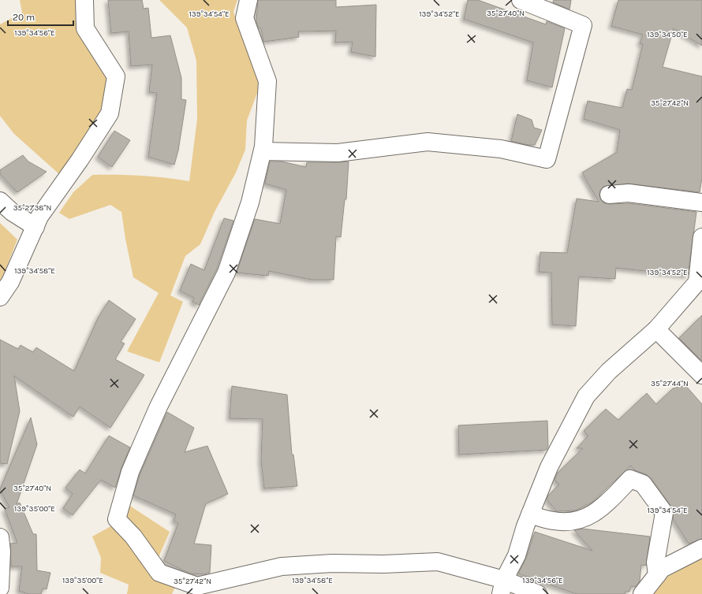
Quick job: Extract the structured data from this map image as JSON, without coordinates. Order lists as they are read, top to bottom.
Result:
{
  "scale_bar": "20 m",
  "coordinates": [
    "35°27'40\"N",
    "139°34'54\"E",
    "139°34'52\"E",
    "139°34'56\"E",
    "139°34'50\"E",
    "35°27'42\"N",
    "35°27'38\"N",
    "139°34'58\"E",
    "35°27'44\"N",
    "139°35'00\"E"
  ]
}
